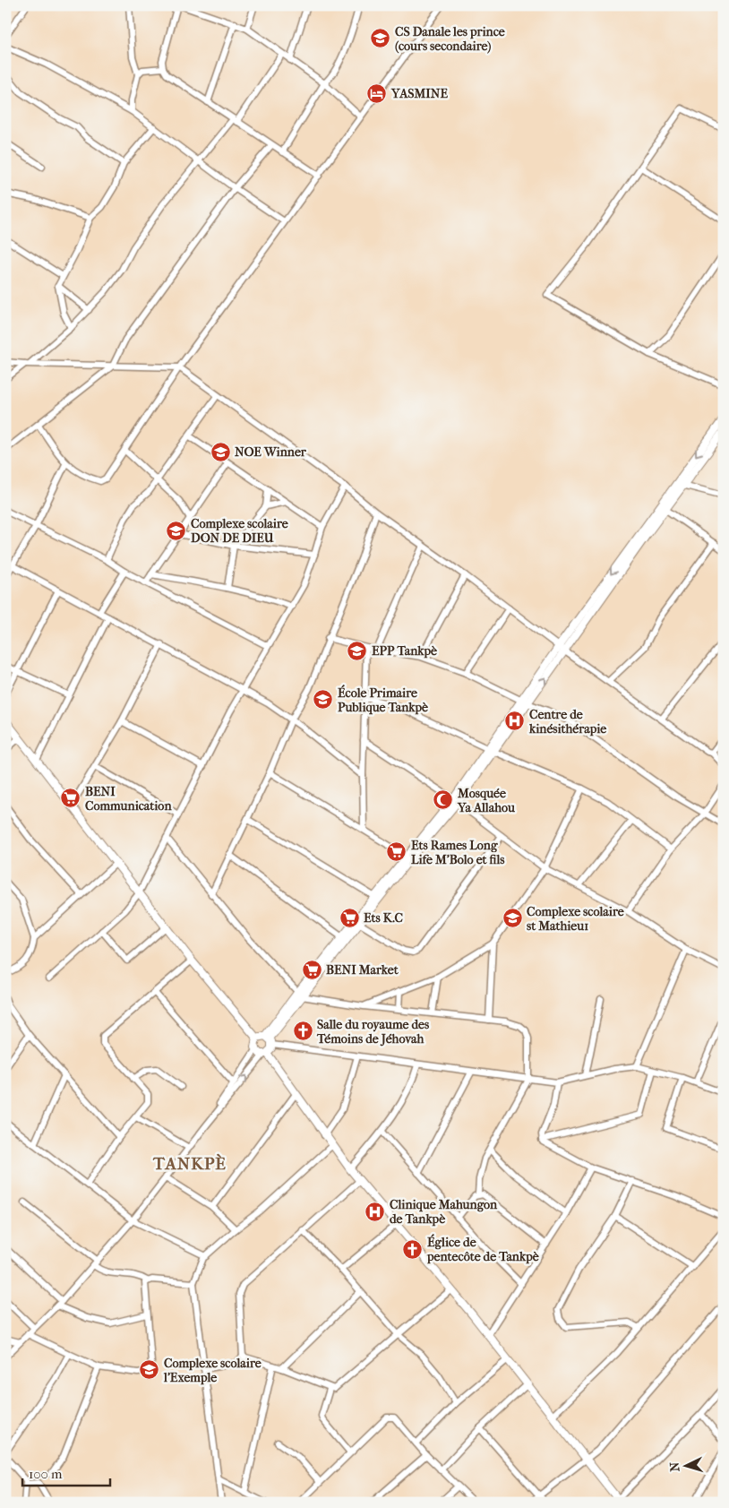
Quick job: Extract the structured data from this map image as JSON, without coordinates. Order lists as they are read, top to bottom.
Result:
{
  "districts": ["TANKPÈ"],
  "places": {
    "school or university": [
      "CS Danale les prince (cours secondaire)",
      "NOE Winner",
      "Complexe scolaire DON DE DIEU",
      "EPP Tankpè",
      "École Primaire Publique Tankpè",
      "Complexe scolaire st Mathieu1",
      "Complexe scolaire l'Exemple"
    ],
    "hotel": ["YASMINE"],
    "hospital": ["Centre de kinésithérapie", "Clinique Mahungon de Tankpè"],
    "supermarket": [
      "BENI Communication",
      "Ets Rames Long Life M'Bolo et fils",
      "Ets K.C",
      "BENI Market"
    ],
    "mosque": ["Mosquée Ya Allahou"],
    "church": ["Salle du royaume des Témoins de Jéhovah", "Églice de pentecôte de Tankpè"]
  },
  "scale_bar": "100 m",
  "north": "left"
}
